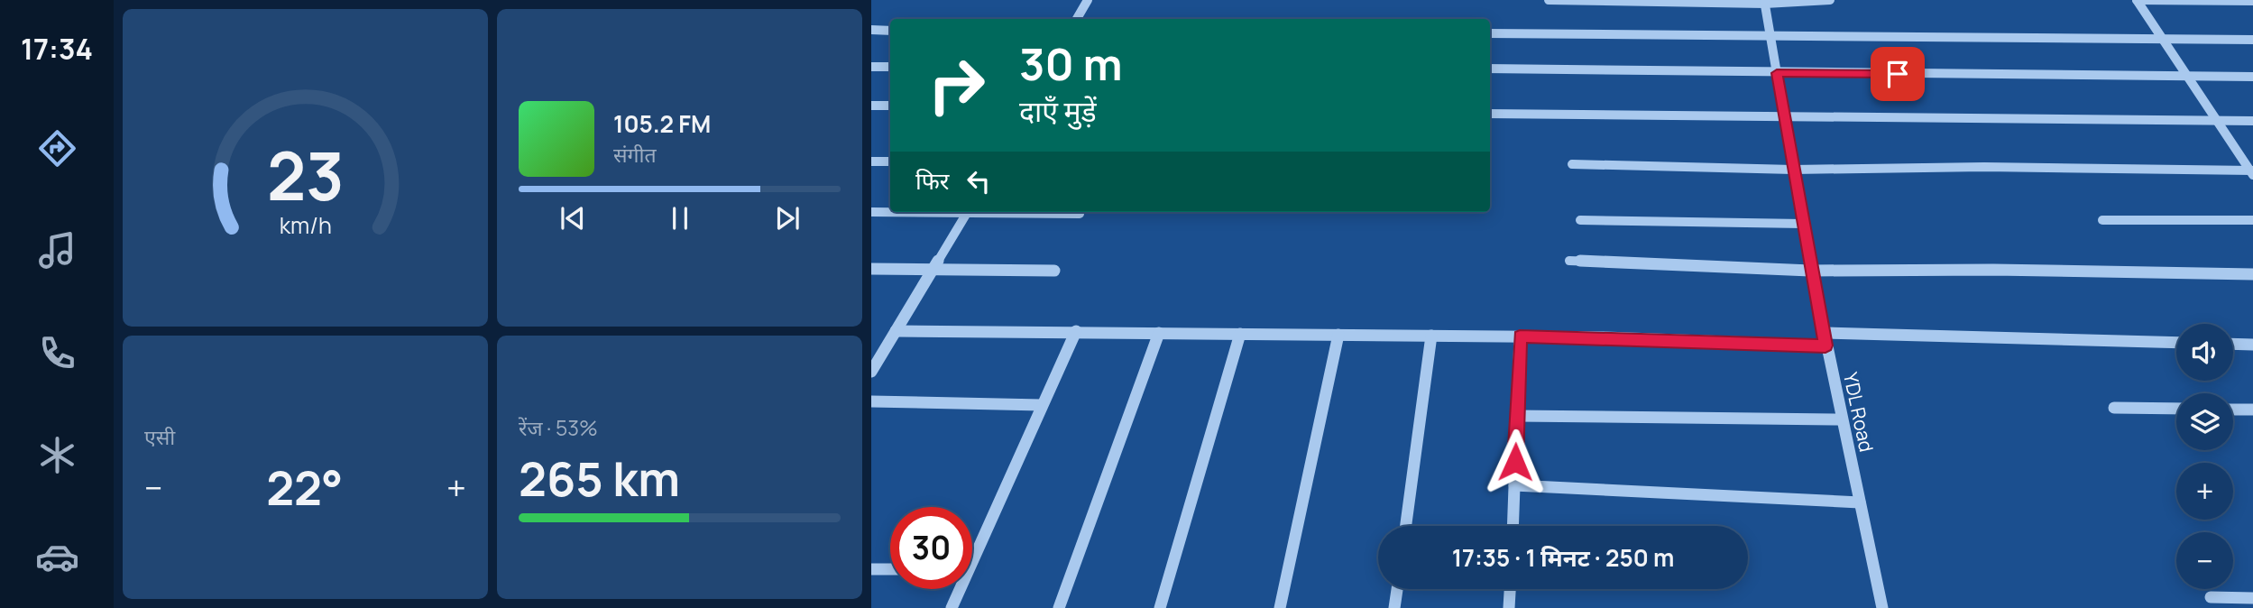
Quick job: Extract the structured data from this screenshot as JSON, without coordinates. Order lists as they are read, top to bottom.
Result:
{
  "streets": {
    "street": ["YDL Road"]
  },
  "page": {
    "tabs": "17:34",
    "turn": ["30 m", "दाएँ मुड़ें"],
    "song": ["105.2 FM", "संगीत"],
    "then": "फिर",
    "map_buttons": ["+", "−"],
    "tile": [
      "एसी",
      ["रेंज · 53%", "265 km"]
    ],
    "heat": ["−", "22°", "+"],
    "limit": "30",
    "trip": "17:35 · 1 मिनट · 250 m",
    "gauge": ["23", "km/h"]
  }
}
